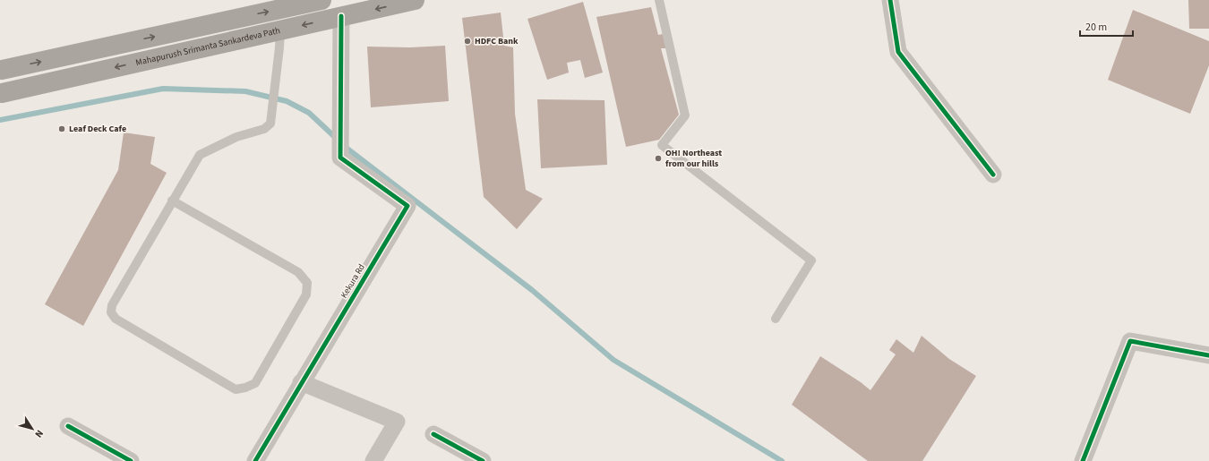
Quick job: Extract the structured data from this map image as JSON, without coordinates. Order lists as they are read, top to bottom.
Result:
{
  "streets": {
    "main road": ["Mahapurush Srimanta Sankardeva Path"],
    "street": ["Kekura Rd"]
  },
  "crossings": [
    ["Mahapurush Srimanta Sankardeva Path", "Kekura Rd"]
  ],
  "places": ["HDFC Bank", "Leaf Deck Cafe", "OH! Northeast from our hills"],
  "scale_bar": "20 m",
  "north": "bottom right"
}
